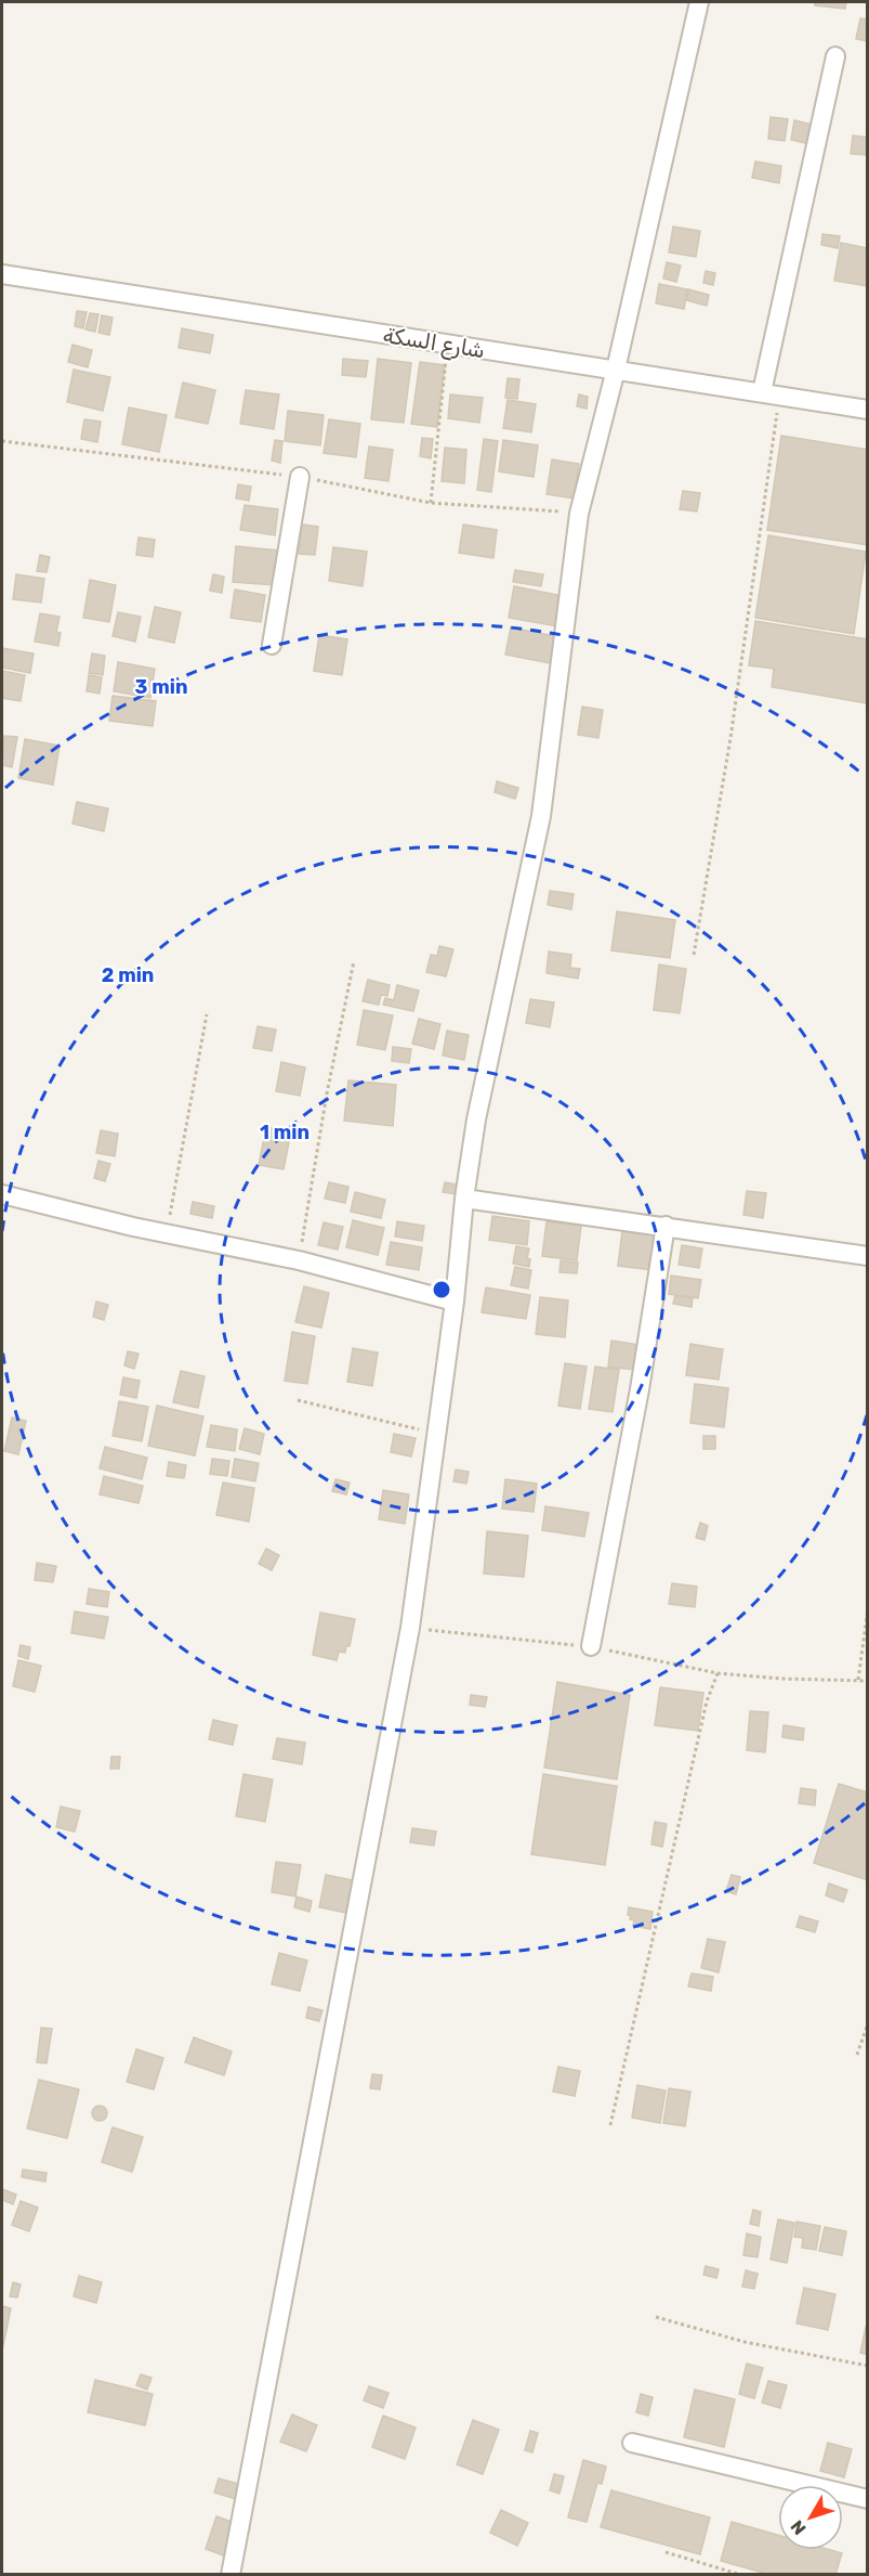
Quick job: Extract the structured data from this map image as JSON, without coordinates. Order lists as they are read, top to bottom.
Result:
{
  "streets": {
    "street": ["شارع السكة"]
  },
  "north": "bottom left",
  "rings": ["3 min", "2 min", "1 min"]
}
